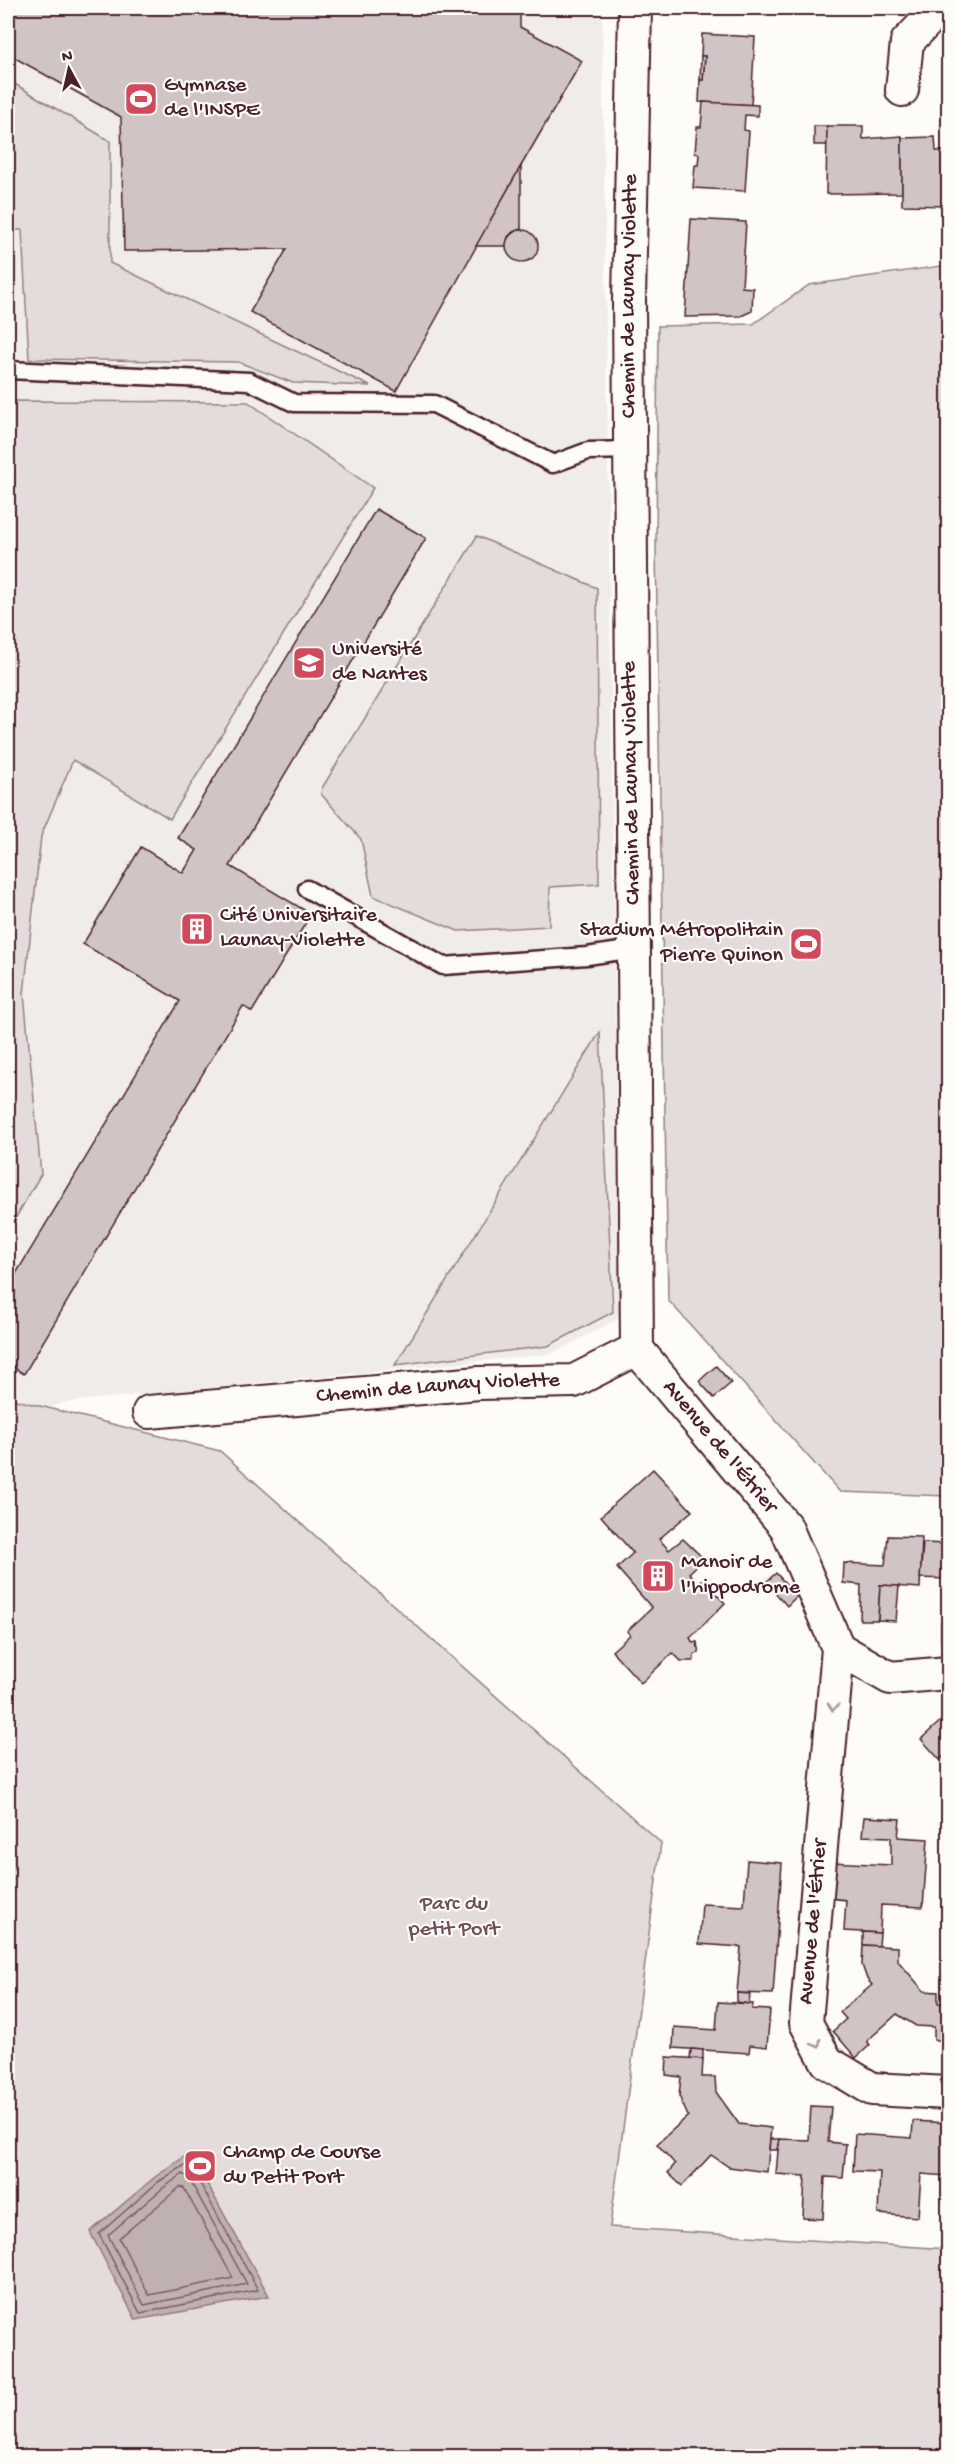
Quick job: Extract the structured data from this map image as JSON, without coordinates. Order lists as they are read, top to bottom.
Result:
{
  "streets": {
    "street": ["Chemin de Launay Violette", "Avenue de l'Étrier"]
  },
  "crossings": [
    ["Chemin de Launay Violette", "Avenue de l'Étrier"]
  ],
  "one_way": ["Avenue de l'Étrier"],
  "parks": ["Parc du petit Port"],
  "places": {
    "sports": ["Gymnase de l'INSPE", "Stadium Métropolitain Pierre Quinon", "Champ de Course du Petit Port"],
    "school or university": ["Université de Nantes"],
    "building": ["Cité Universitaire Launay-Violette", "Manoir de l'hippodrome"]
  },
  "north": "top"
}
